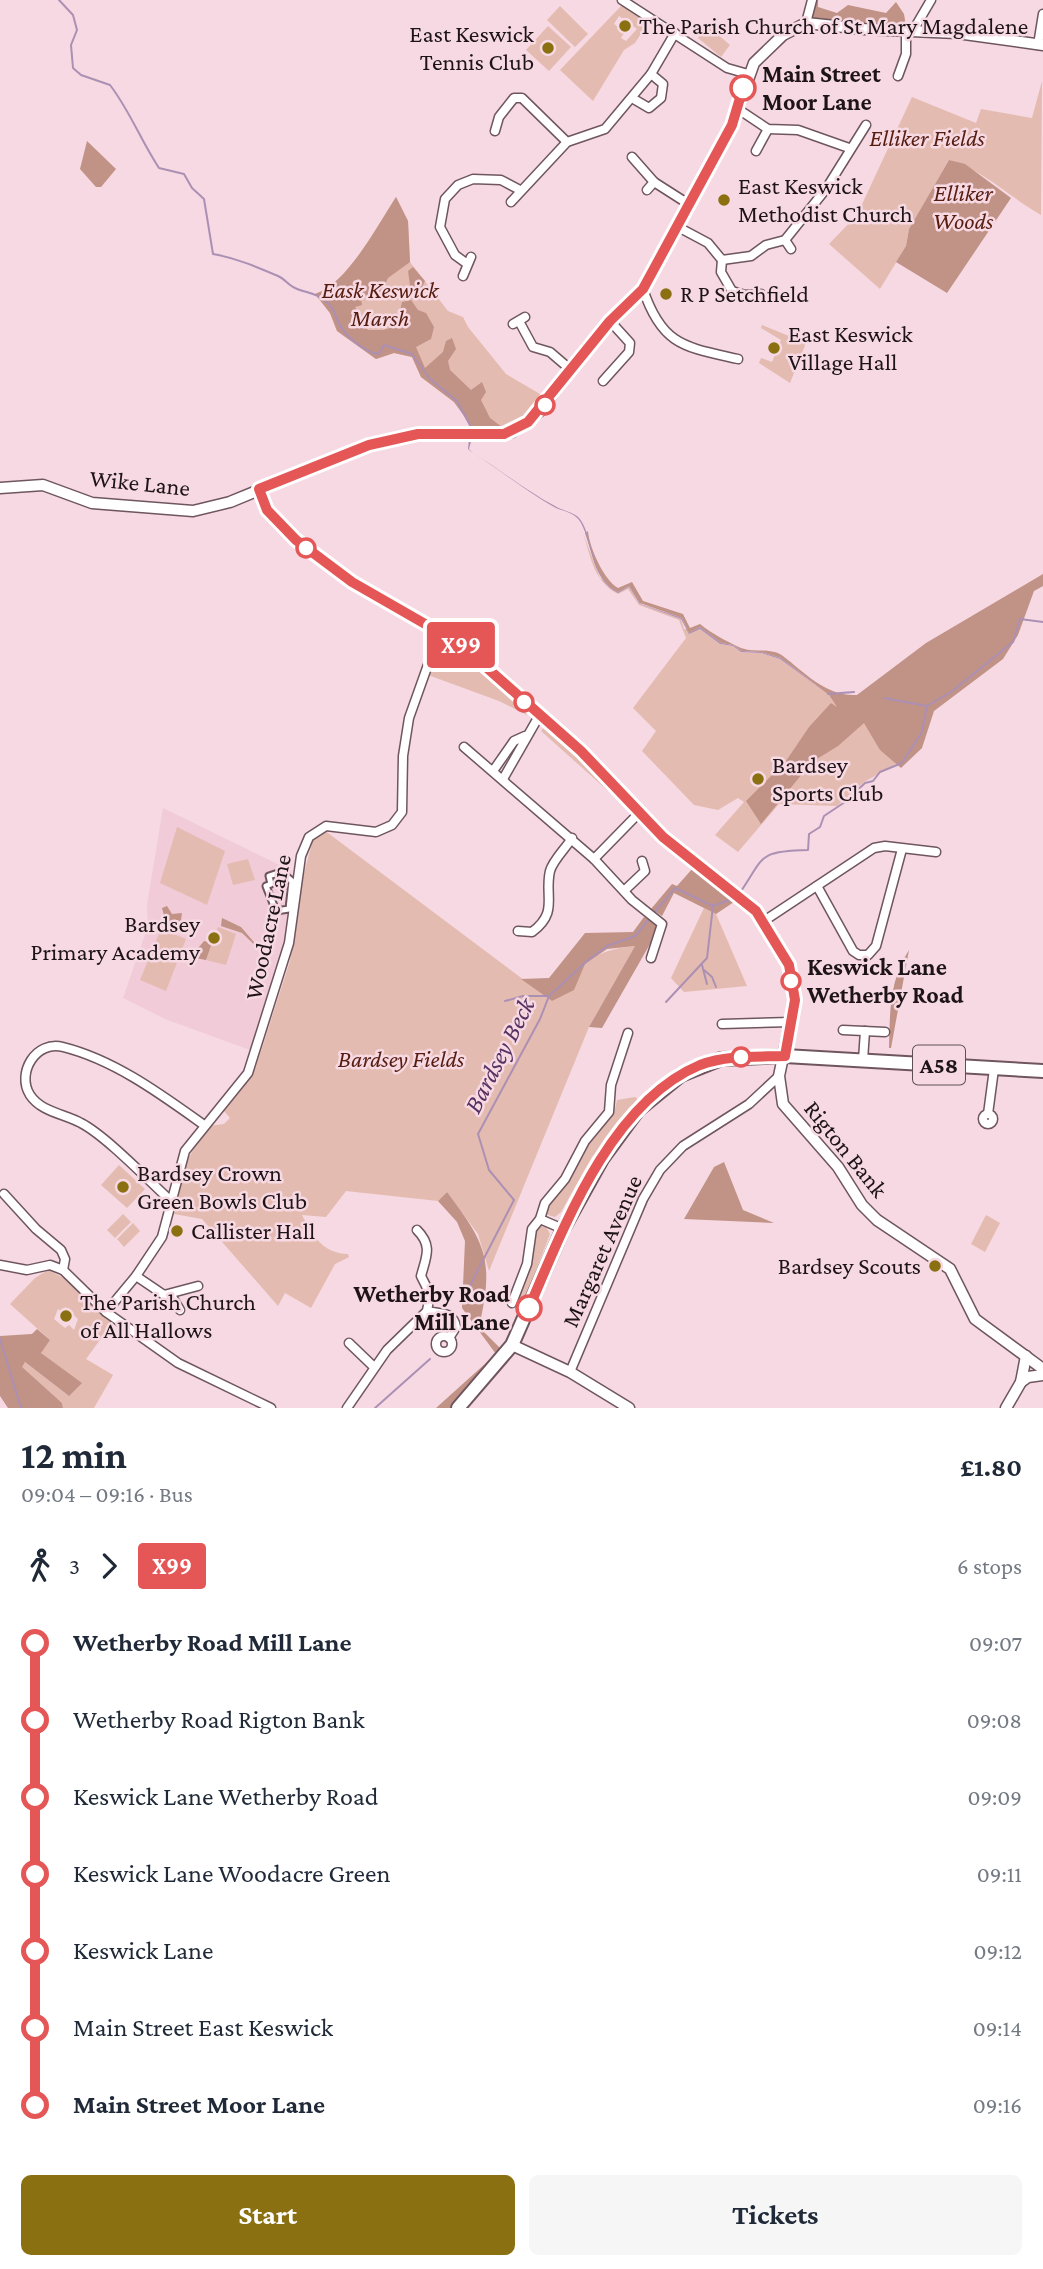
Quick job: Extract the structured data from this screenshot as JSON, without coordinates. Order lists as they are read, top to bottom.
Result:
{
  "streets": {
    "main road": ["A58"],
    "street": [
      "Wike Lane",
      "Woodacre Lane",
      "Rigton Bank",
      "Margaret Avenue"
    ]
  },
  "crossings": [
    ["Rigton Bank", "Margaret Avenue"]
  ],
  "water": ["Bardsey Beck"],
  "parks": [
    "Elliker Fields",
    "Elliker Woods",
    "Eask Keswick Marsh",
    "Bardsey Fields"
  ],
  "places": [
    "The Parish Church of St Mary Magdalene",
    "East Keswick Tennis Club",
    "Main Street Moor Lane",
    "East Keswick Methodist Church",
    "R P Setchfield",
    "East Keswick Village Hall",
    "Bardsey Sports Club",
    "Bardsey Primary Academy",
    "Keswick Lane Wetherby Road",
    "Bardsey Crown Green Bowls Club",
    "Callister Hall",
    "Bardsey Scouts",
    "Wetherby Road Mill Lane",
    "The Parish Church of All Hallows"
  ],
  "lines": ["bus line X99"],
  "page": {
    "on_map": "X99",
    "heading": ["12 min", "09:04 – 09:16 · Bus", "£1.80"],
    "legs": ["3", "X99", "6 stops"],
    "list": [
      {
        "name": "Wetherby Road Mill Lane",
        "value": "09:07"
      },
      {
        "name": "Wetherby Road Rigton Bank",
        "value": "09:08"
      },
      {
        "name": "Keswick Lane Wetherby Road",
        "value": "09:09"
      },
      {
        "name": "Keswick Lane Woodacre Green",
        "value": "09:11"
      },
      {
        "name": "Keswick Lane",
        "value": "09:12"
      },
      {
        "name": "Main Street East Keswick",
        "value": "09:14"
      },
      {
        "name": "Main Street Moor Lane",
        "value": "09:16"
      }
    ],
    "buttons": ["Start", "Tickets"]
  }
}
